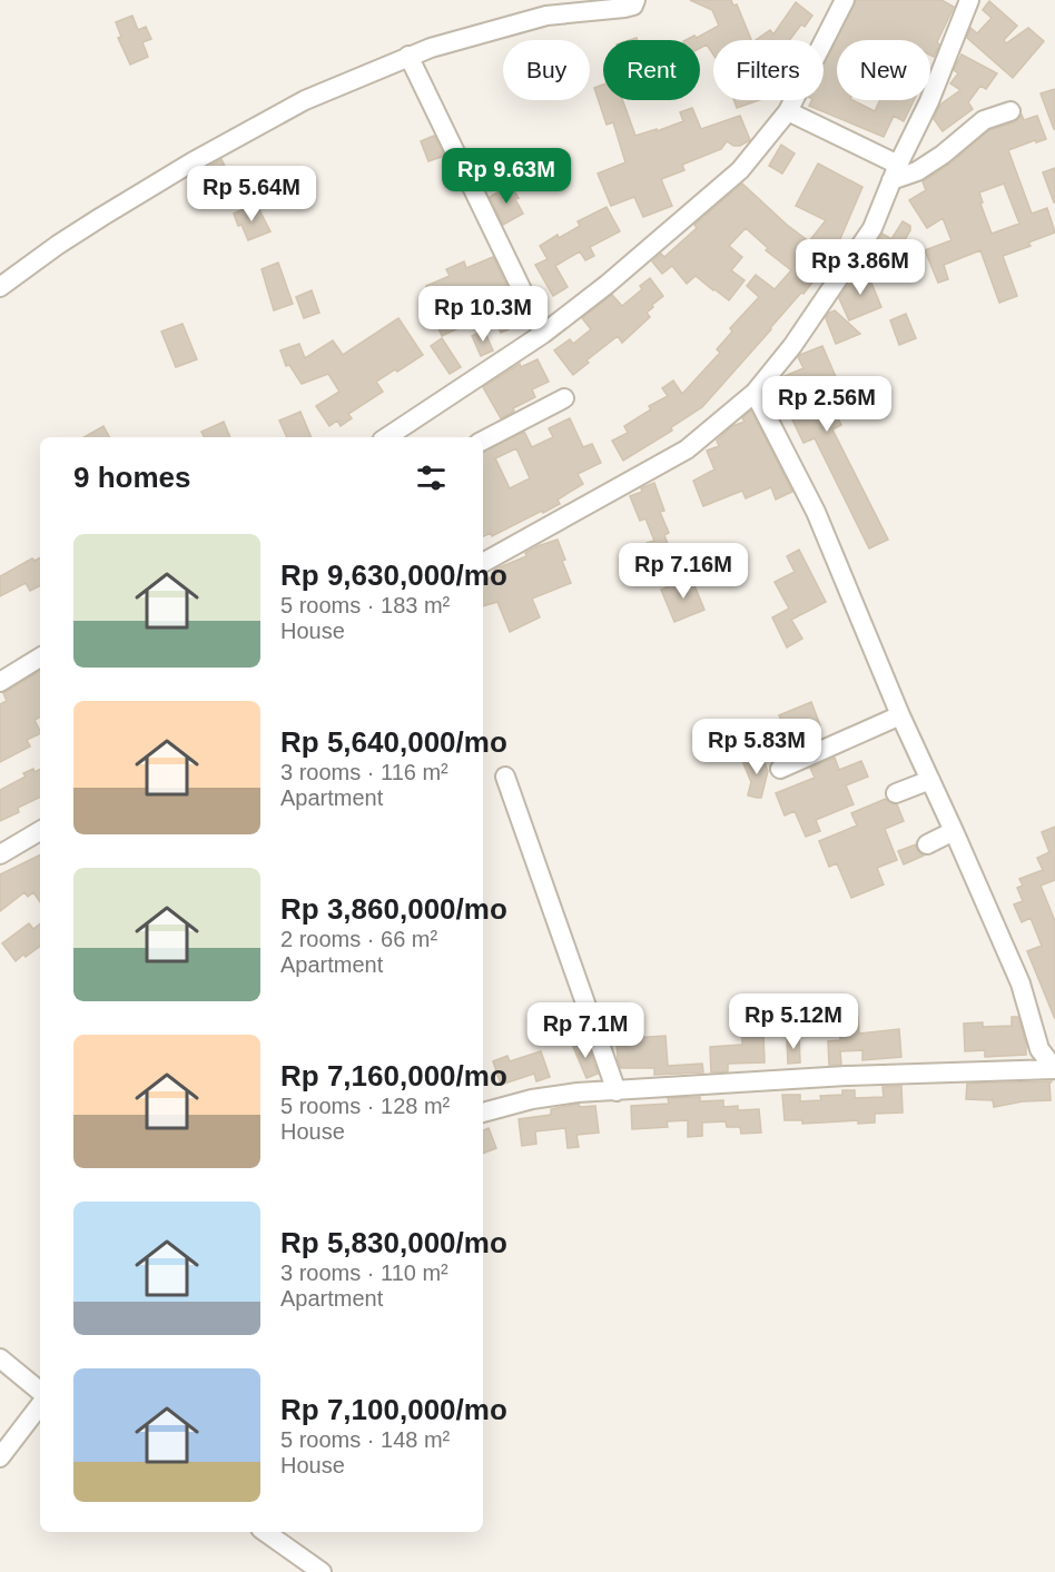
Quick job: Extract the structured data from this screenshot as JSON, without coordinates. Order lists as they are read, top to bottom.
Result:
{
  "page": {
    "chip": [
      "Buy",
      "Rent",
      "Filters",
      "New"
    ],
    "price": [
      "Rp 9.63M",
      "Rp 5.64M",
      "Rp 3.86M",
      "Rp 10.3M",
      "Rp 2.56M",
      "Rp 7.16M",
      "Rp 5.83M",
      "Rp 5.12M",
      "Rp 7.1M"
    ],
    "heading": "9 homes",
    "list": [
      {
        "name": "Rp 9,630,000/mo",
        "note": "5 rooms · 183 m² · House"
      },
      {
        "name": "Rp 5,640,000/mo",
        "note": "3 rooms · 116 m² · Apartment"
      },
      {
        "name": "Rp 3,860,000/mo",
        "note": "2 rooms · 66 m² · Apartment"
      },
      {
        "name": "Rp 7,160,000/mo",
        "note": "5 rooms · 128 m² · House"
      },
      {
        "name": "Rp 5,830,000/mo",
        "note": "3 rooms · 110 m² · Apartment"
      },
      {
        "name": "Rp 7,100,000/mo",
        "note": "5 rooms · 148 m² · House"
      }
    ]
  }
}
